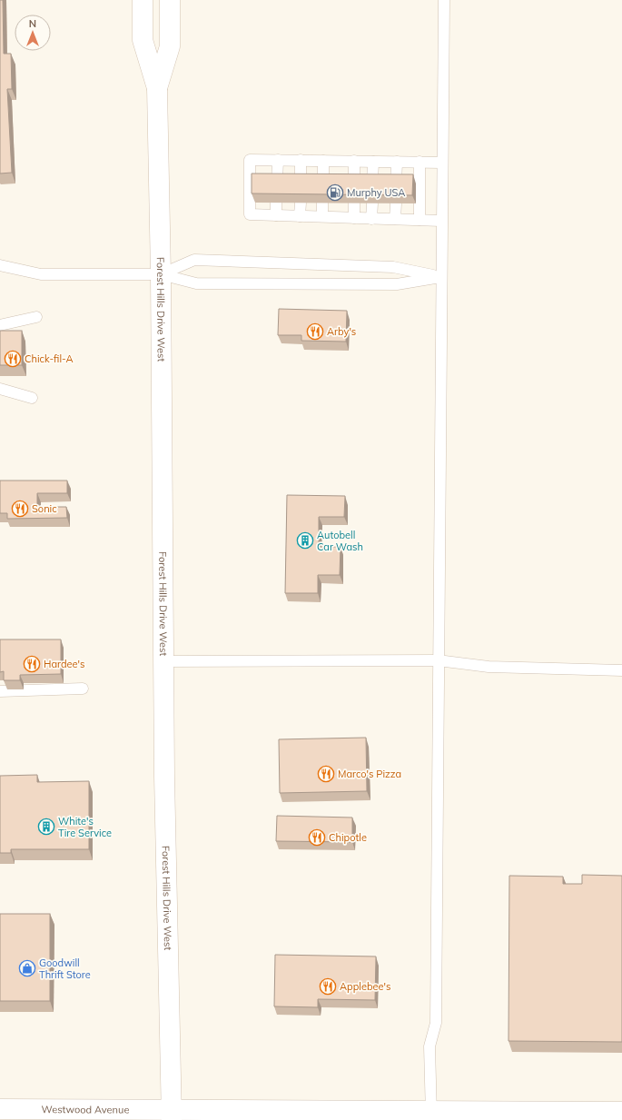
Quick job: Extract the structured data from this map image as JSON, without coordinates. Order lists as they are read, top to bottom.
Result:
{
  "streets": {
    "main road": ["Forest Hills Drive West", "Westwood Avenue"]
  },
  "crossings": [
    ["Forest Hills Drive West", "Westwood Avenue"]
  ],
  "places": {
    "fuel station": ["Murphy USA"],
    "restaurant": [
      "Arby's",
      "Chick-fil-A",
      "Sonic",
      "Hardee's",
      "Marco's Pizza",
      "Chipotle",
      "Applebee's"
    ],
    "building": ["Autobell Car Wash", "White's Tire Service"],
    "shop": ["Goodwill Thrift Store"]
  },
  "north": "top"
}
